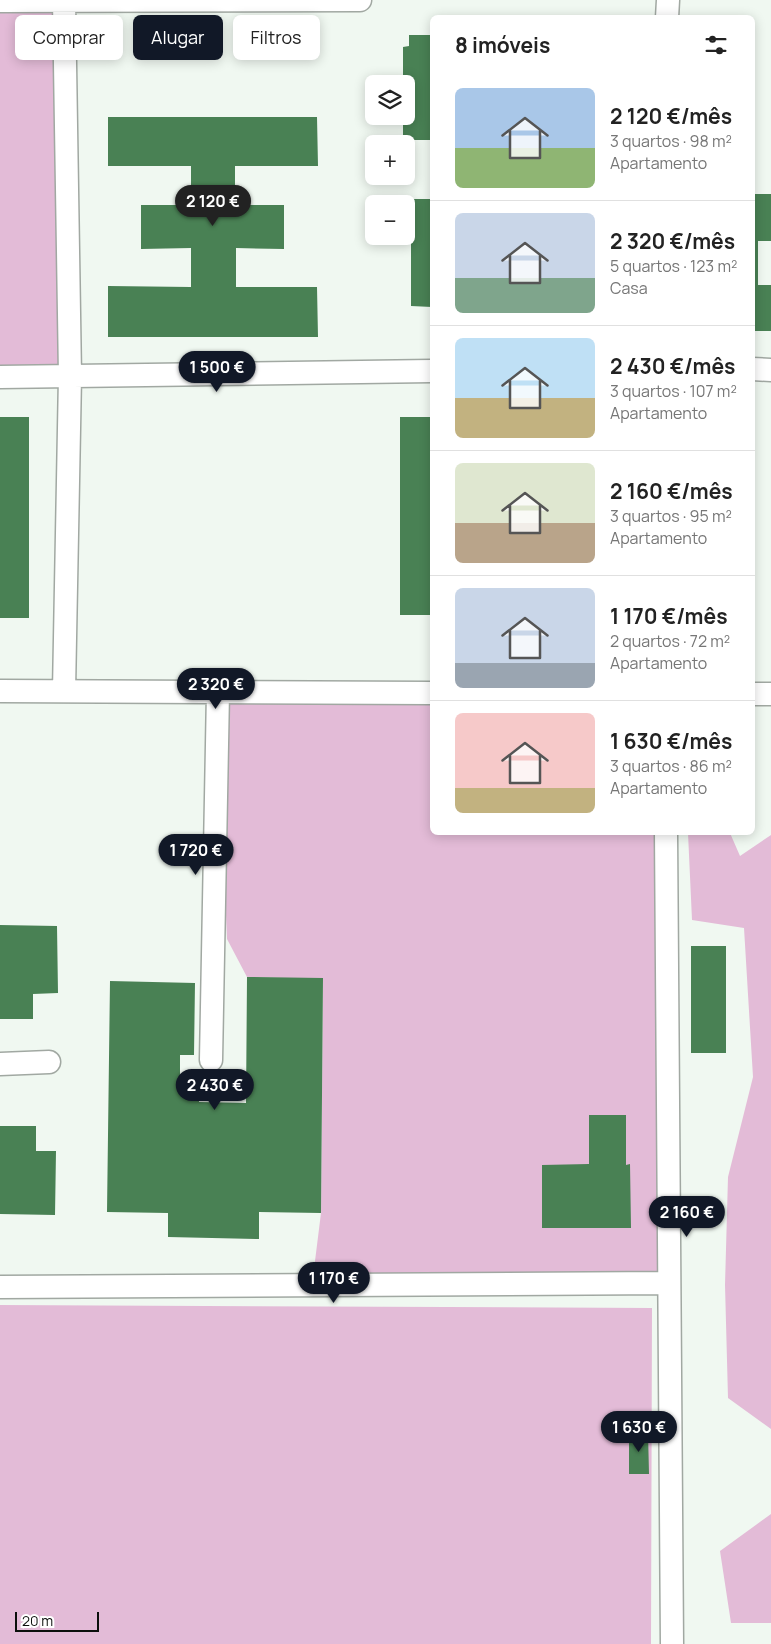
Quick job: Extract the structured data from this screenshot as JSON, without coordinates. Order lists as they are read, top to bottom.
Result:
{
  "scale_bar": "20 m",
  "page": {
    "chip": ["Comprar", "Alugar", "Filtros"],
    "heading": "8 imóveis",
    "map_buttons": ["+", "−"],
    "list": [
      {
        "name": "2 120 €/mês",
        "note": "3 quartos · 98 m² · Apartamento"
      },
      {
        "name": "2 320 €/mês",
        "note": "5 quartos · 123 m² · Casa"
      },
      {
        "name": "2 430 €/mês",
        "note": "3 quartos · 107 m² · Apartamento"
      },
      {
        "name": "2 160 €/mês",
        "note": "3 quartos · 95 m² · Apartamento"
      },
      {
        "name": "1 170 €/mês",
        "note": "2 quartos · 72 m² · Apartamento"
      },
      {
        "name": "1 630 €/mês",
        "note": "3 quartos · 86 m² · Apartamento"
      }
    ],
    "price": [
      "2 120 €",
      "1 500 €",
      "2 320 €",
      "1 720 €",
      "2 430 €",
      "2 160 €",
      "1 170 €",
      "1 630 €"
    ],
    "scale": "20 m"
  }
}
